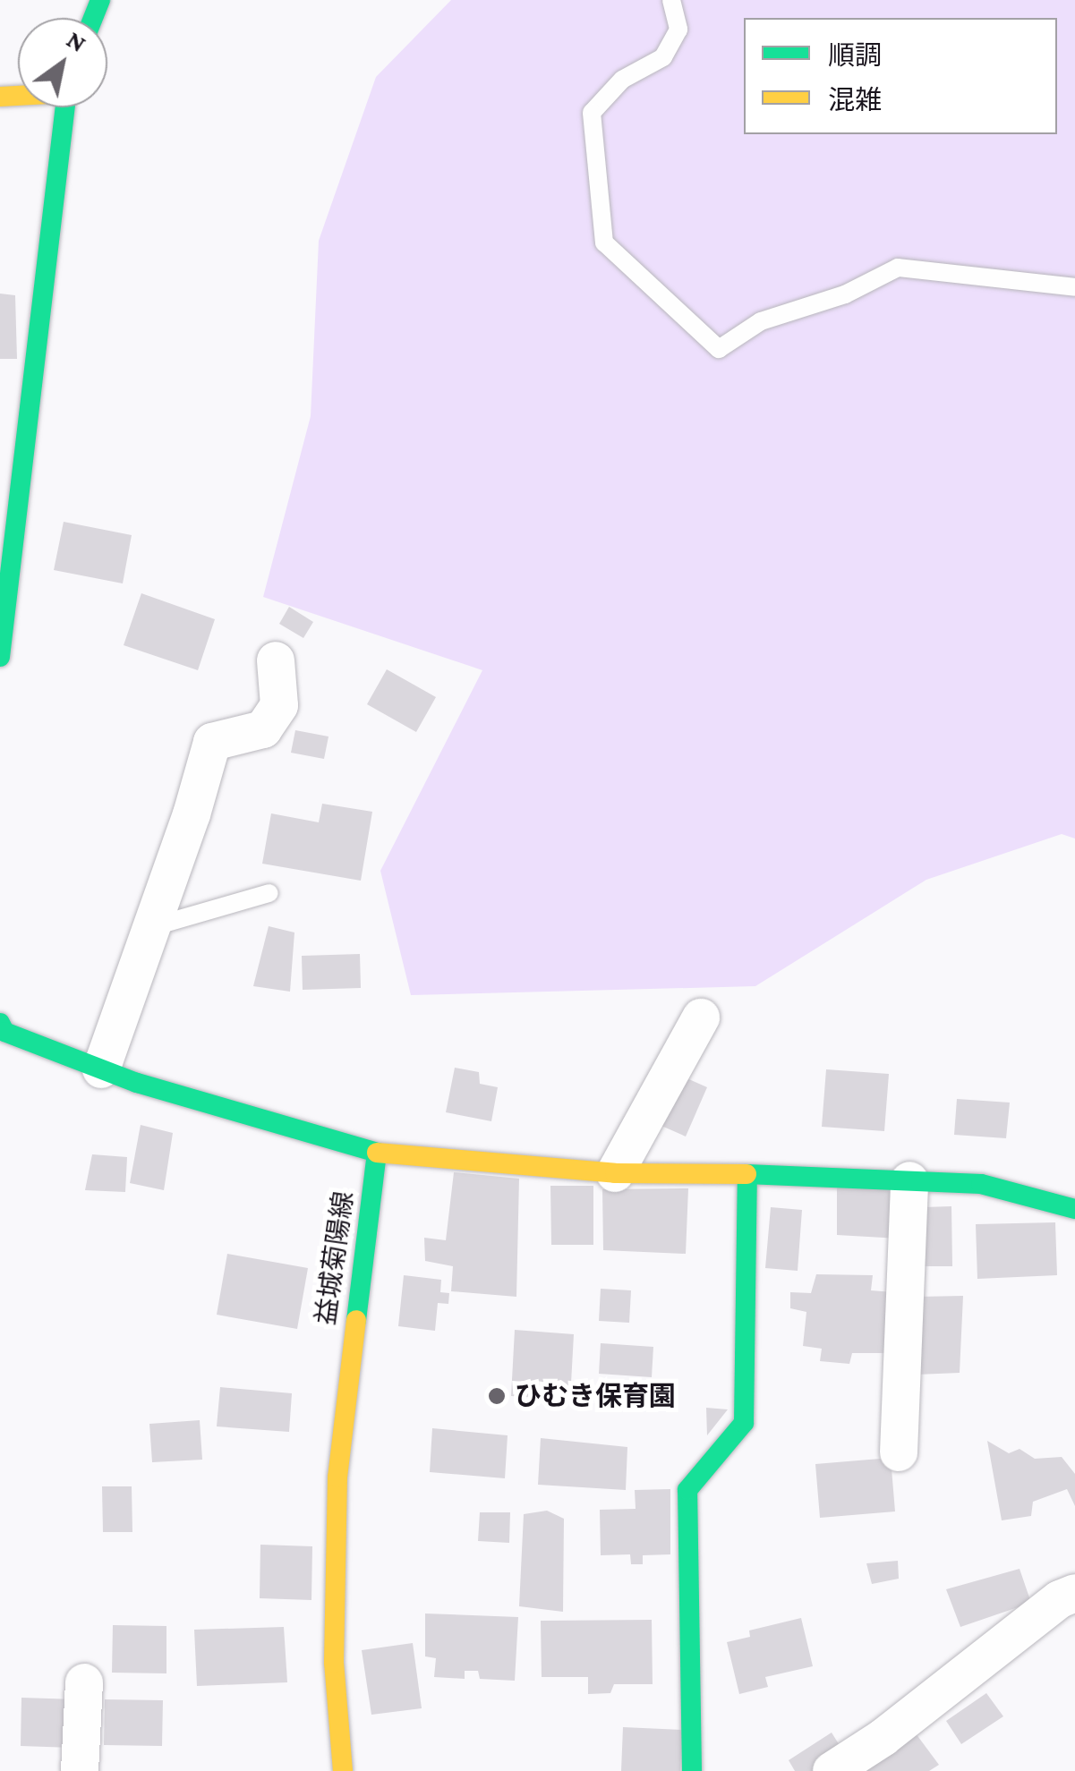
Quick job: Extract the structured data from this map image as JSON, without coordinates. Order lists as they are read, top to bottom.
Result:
{
  "streets": {
    "main road": ["益城菊陽線"]
  },
  "places": ["ひむき保育園"],
  "legend": ["順調", "混雑"],
  "north": "top right"
}
